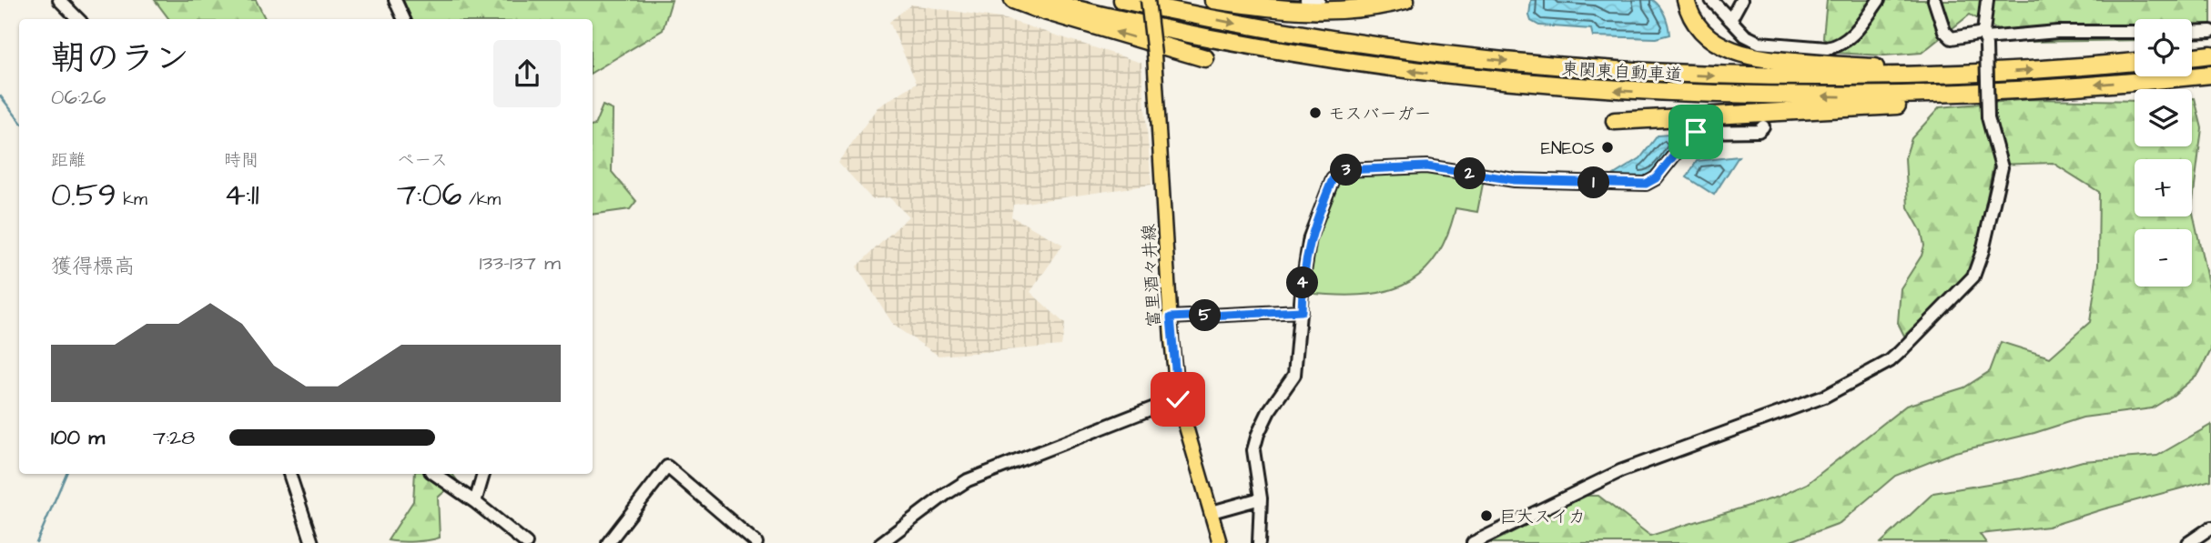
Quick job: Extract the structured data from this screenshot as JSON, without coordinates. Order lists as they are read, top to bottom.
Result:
{
  "streets": {
    "highway": ["東関東自動車道"],
    "main road": ["富里酒々井線"]
  },
  "places": ["モスバーガー", "ENEOS", "巨大スイカ"],
  "page": {
    "map_buttons": ["+", "−"],
    "heading": ["朝のラン", "06:26"],
    "stats": [
      ["距離", "0.59 km"],
      ["時間", "4:11"],
      ["ペース", "7:06 /km"]
    ],
    "pins": [
      "3",
      "2",
      "1",
      "4",
      "5"
    ],
    "chart": ["獲得標高", "133–137 m"],
    "list": [
      {
        "name": "100 m",
        "note": "7:28"
      }
    ]
  }
}
